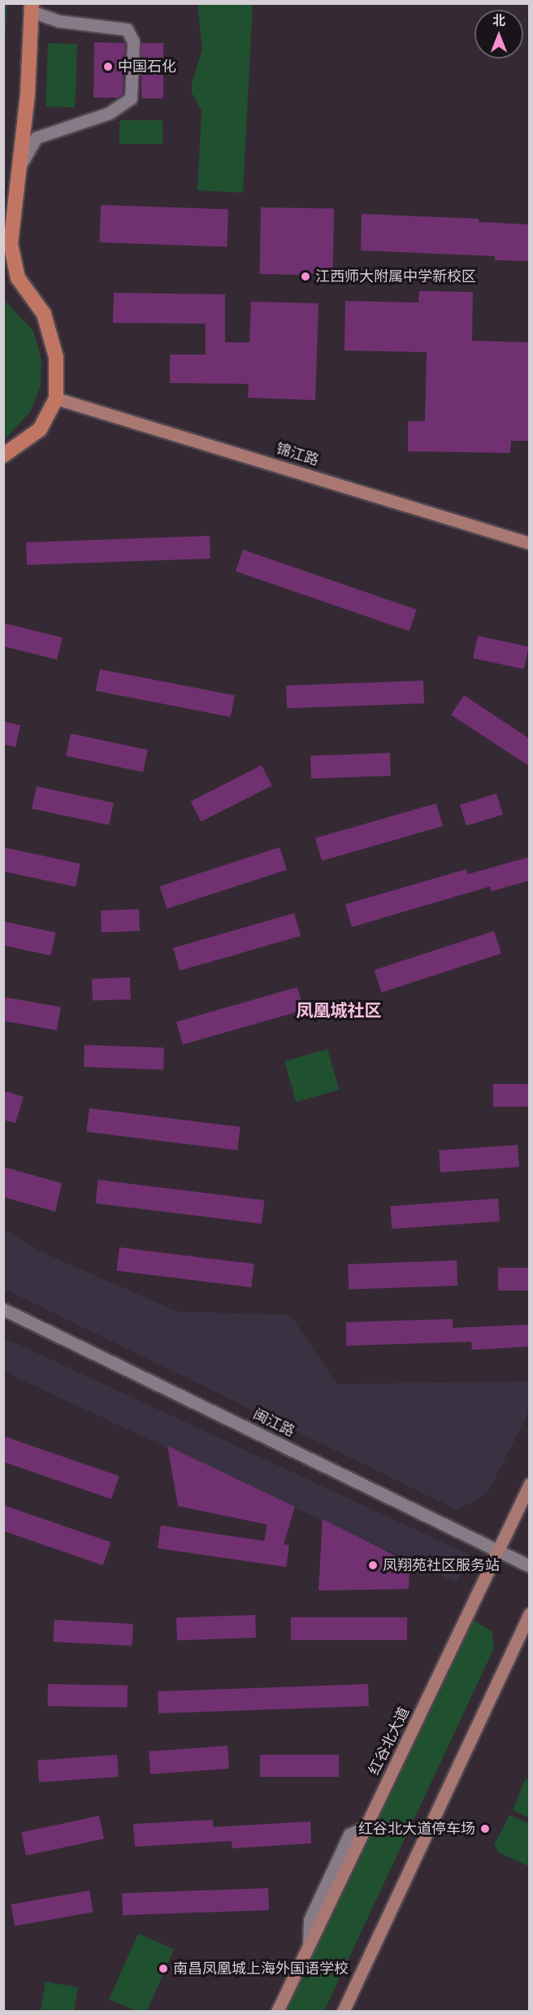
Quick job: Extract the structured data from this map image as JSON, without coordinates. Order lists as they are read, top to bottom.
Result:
{
  "streets": {
    "main road": ["锦江路", "红谷北大道"],
    "street": ["闽江路"]
  },
  "crossings": [
    ["闽江路", "红谷北大道"]
  ],
  "districts": ["凤凰城社区"],
  "places": [
    "中国石化",
    "江西师大附属中学新校区",
    "凤翔苑社区服务站",
    "红谷北大道停车场",
    "南昌凤凰城上海外国语学校"
  ],
  "north": "top"
}
